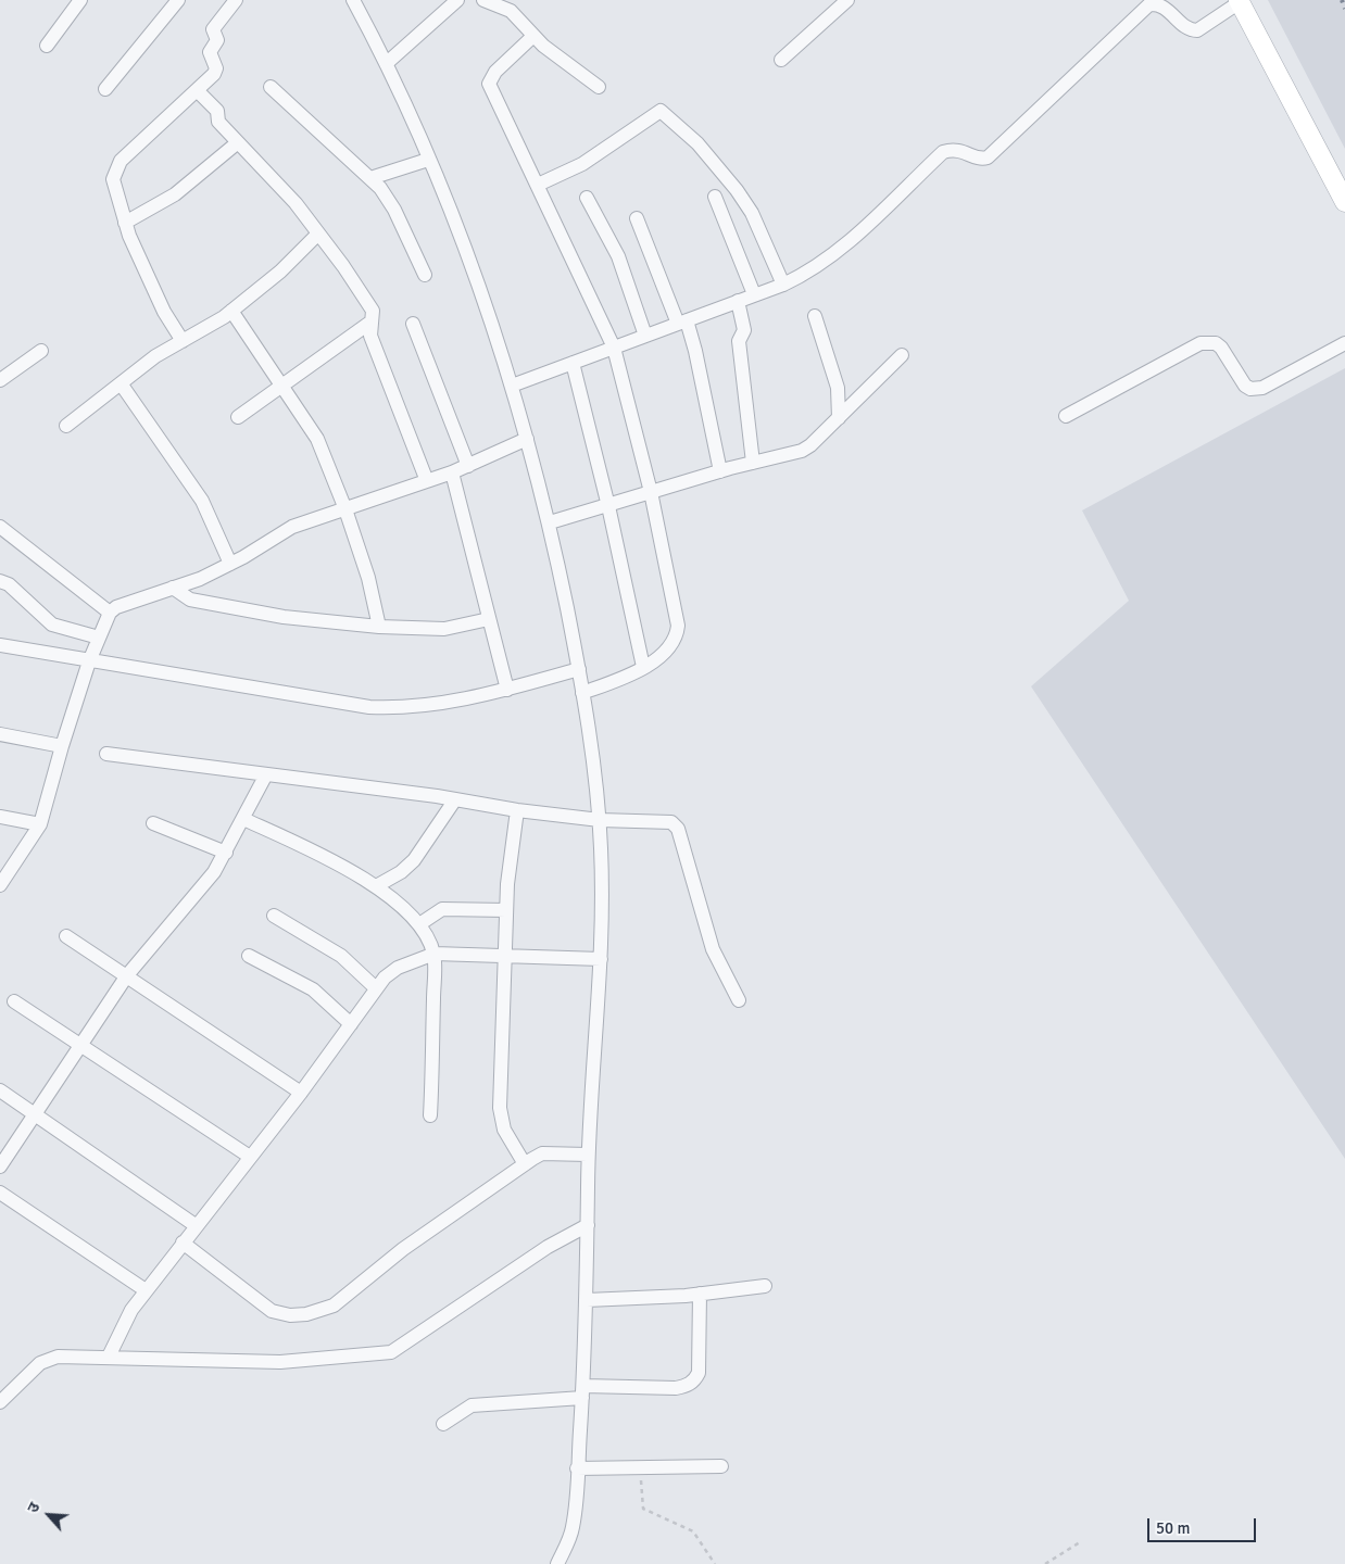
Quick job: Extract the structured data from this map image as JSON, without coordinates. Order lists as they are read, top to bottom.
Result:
{
  "scale_bar": "50 m",
  "north": "top left"
}
